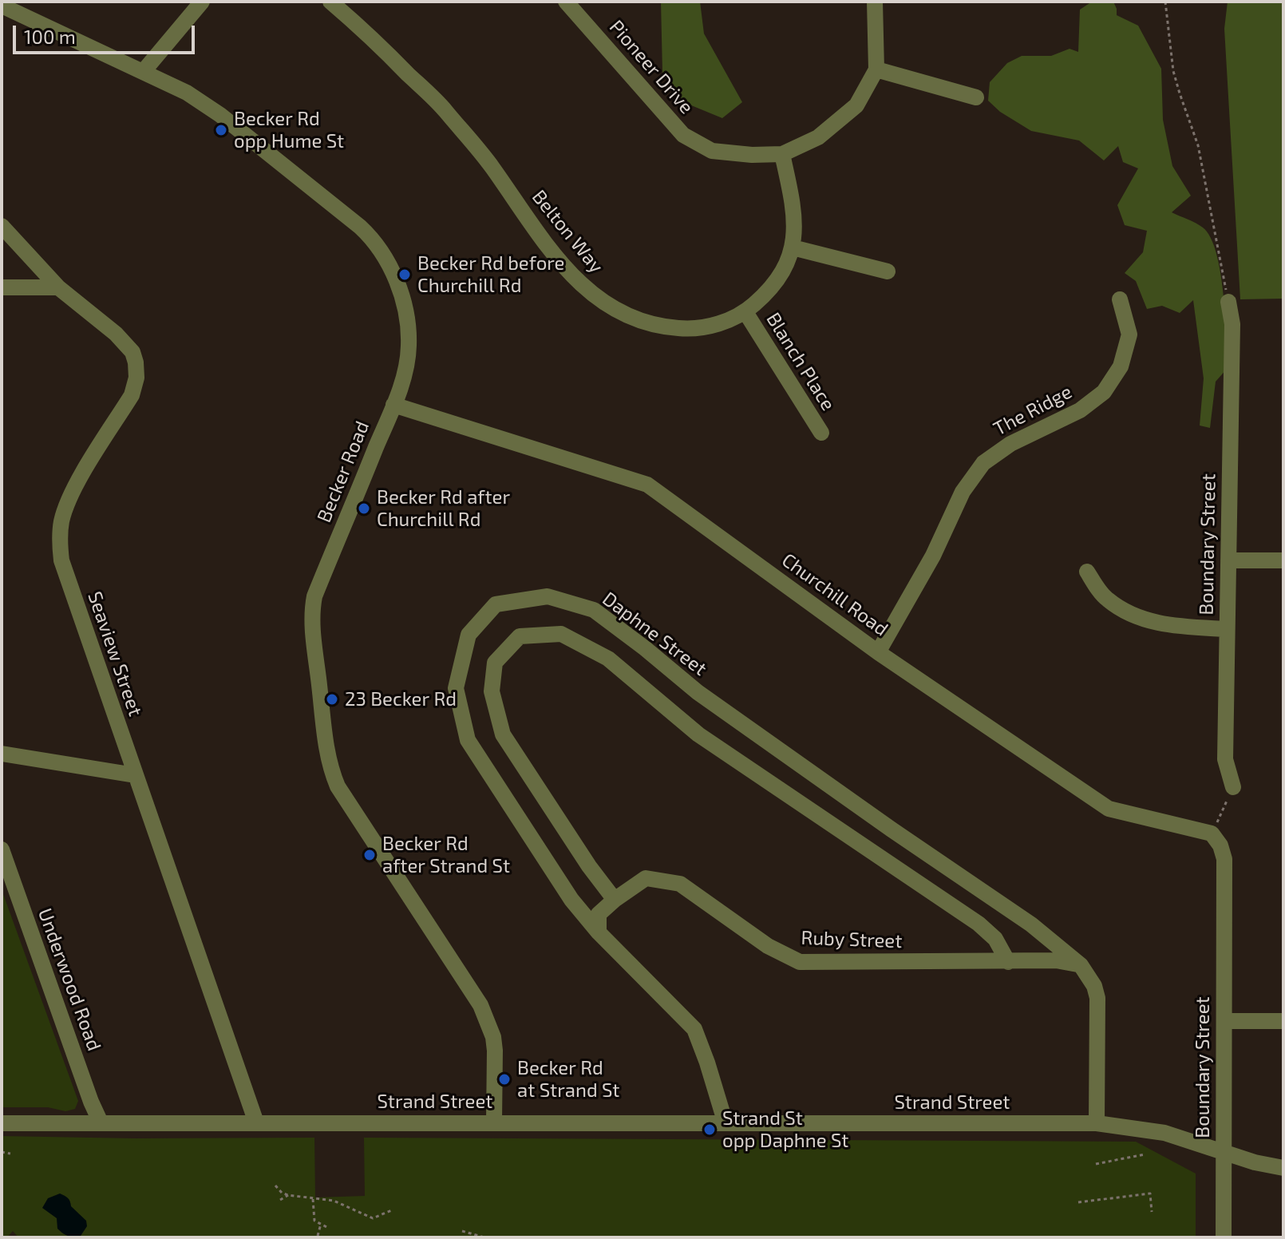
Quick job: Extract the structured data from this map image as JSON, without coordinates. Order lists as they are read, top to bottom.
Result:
{
  "streets": {
    "street": [
      "Pioneer Drive",
      "Belton Way",
      "Blanch Place",
      "The Ridge",
      "Becker Road",
      "Boundary Street",
      "Churchill Road",
      "Daphne Street",
      "Seaview Street",
      "Ruby Street",
      "Underwood Road",
      "Strand Street"
    ]
  },
  "crossings": [
    ["Pioneer Drive", "Belton Way"],
    ["Belton Way", "Blanch Place"],
    ["The Ridge", "Churchill Road"],
    ["Becker Road", "Churchill Road"],
    ["Becker Road", "Strand Street"],
    ["Boundary Street", "Churchill Road"],
    ["Boundary Street", "Strand Street"],
    ["Daphne Street", "Ruby Street"],
    ["Daphne Street", "Strand Street"],
    ["Seaview Street", "Strand Street"],
    ["Underwood Road", "Strand Street"]
  ],
  "places": [
    "Becker Rd opp Hume St",
    "Becker Rd before Churchill Rd",
    "Becker Rd after Churchill Rd",
    "23 Becker Rd",
    "Becker Rd after Strand St",
    "Becker Rd at Strand St",
    "Strand St opp Daphne St"
  ],
  "scale_bar": "100 m"
}
